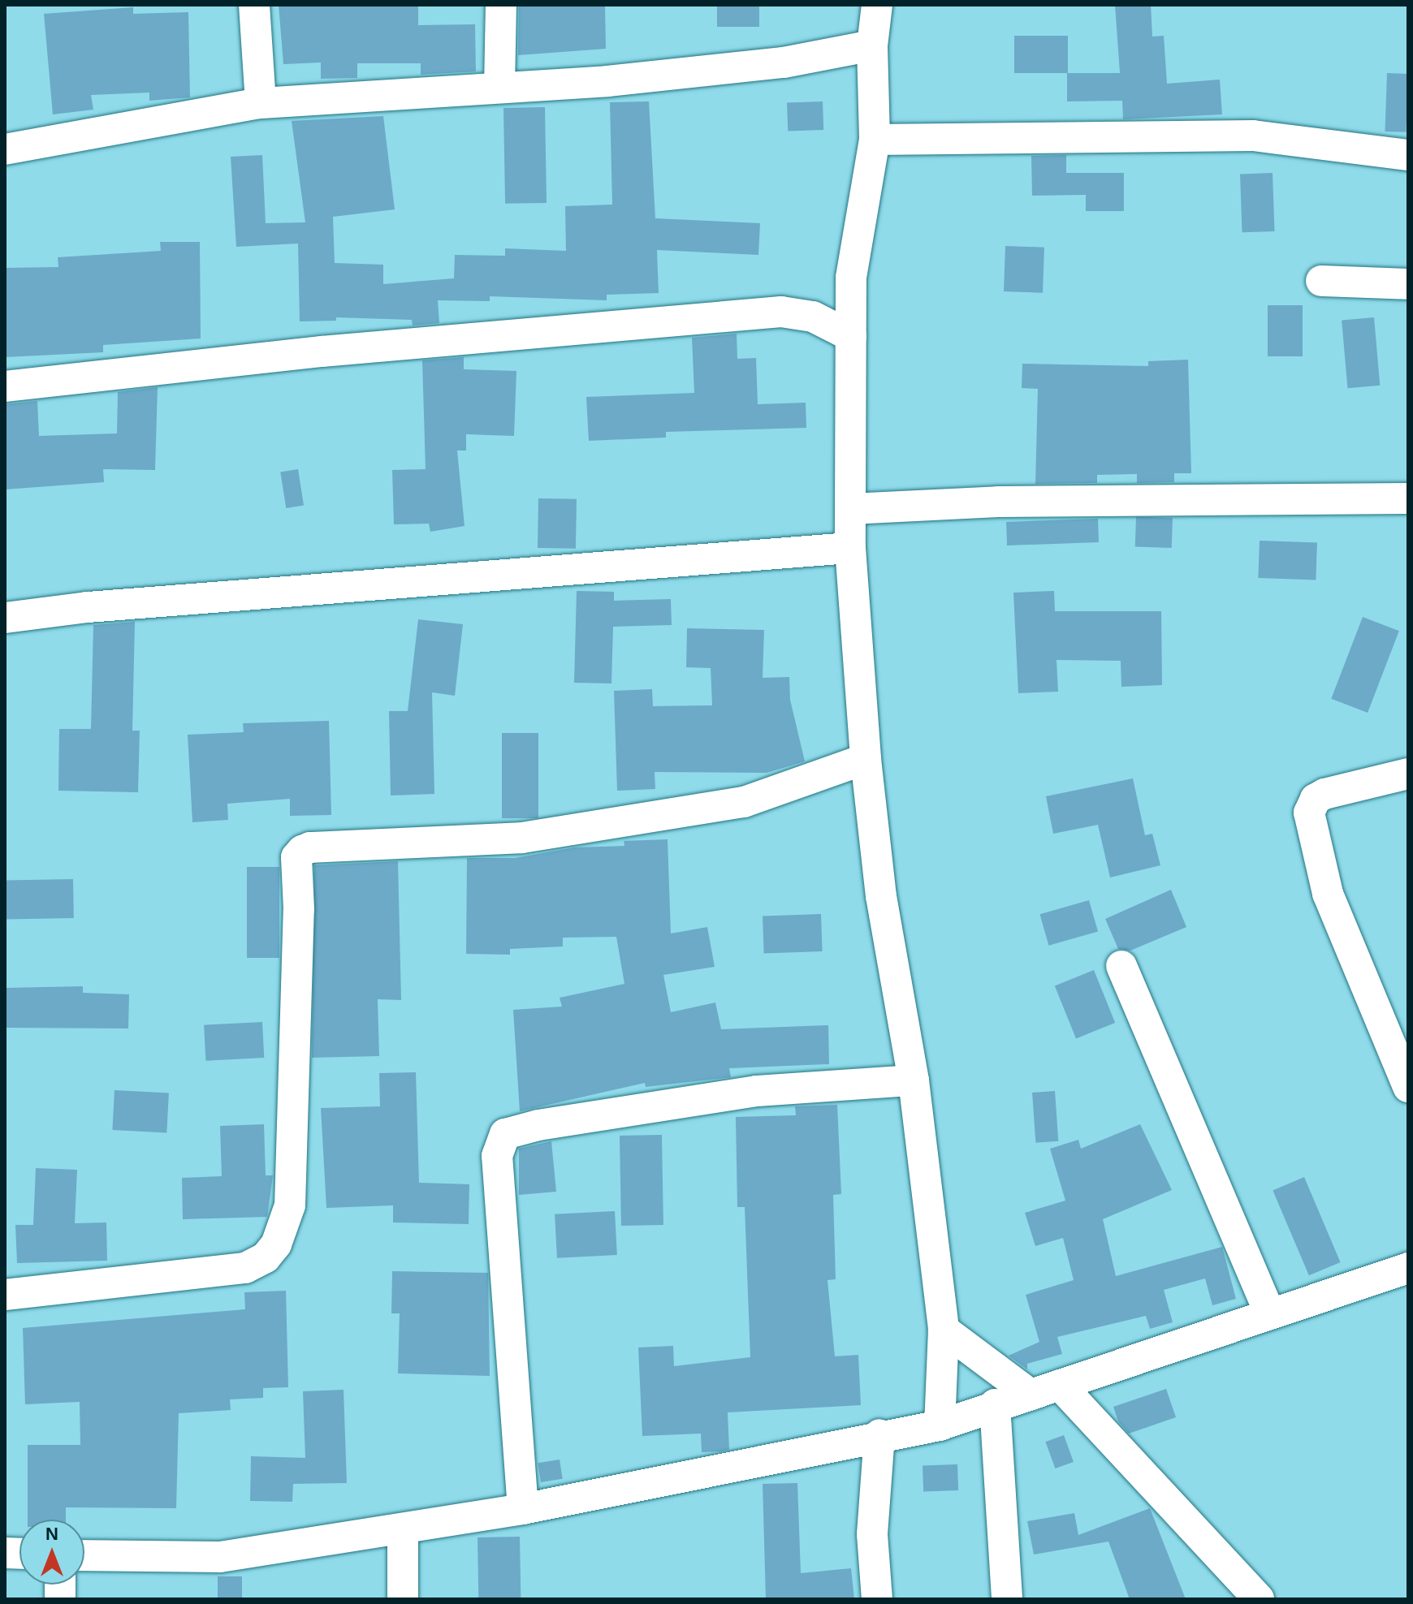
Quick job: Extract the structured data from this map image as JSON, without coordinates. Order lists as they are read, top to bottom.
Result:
{
  "north": "top"
}
